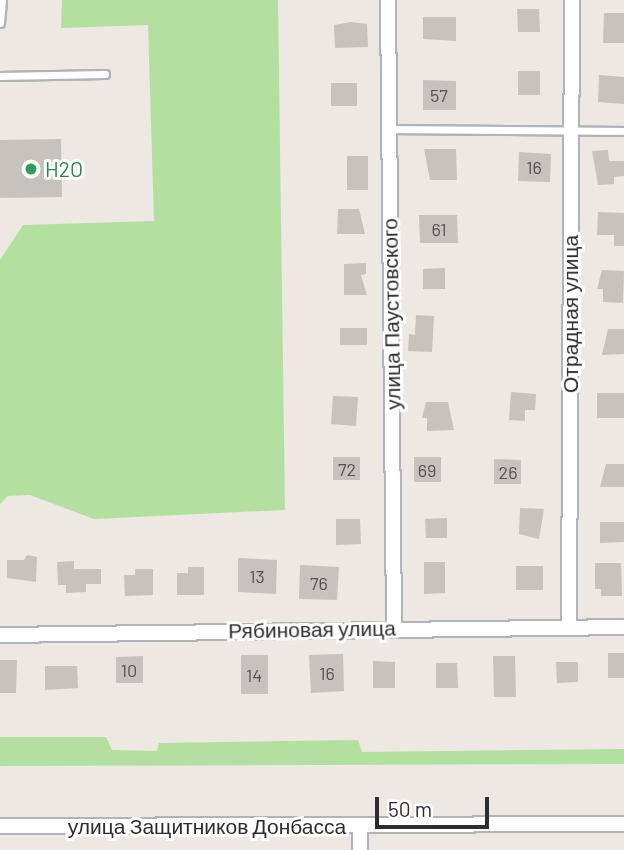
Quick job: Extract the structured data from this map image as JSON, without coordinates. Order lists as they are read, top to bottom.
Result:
{
  "streets": {
    "street": [
      "улица Паустовского",
      "Отрадная улица",
      "Рябиновая улица",
      "улица Защитников Донбасса"
    ]
  },
  "crossings": [
    ["улица Паустовского", "Рябиновая улица"],
    ["Отрадная улица", "Рябиновая улица"]
  ],
  "places": ["H2O"],
  "house_numbers": [
    "57",
    "16",
    "61",
    "72",
    "69",
    "26",
    "13",
    "76",
    "10",
    "16",
    "14"
  ],
  "scale_bar": "50 m"
}
